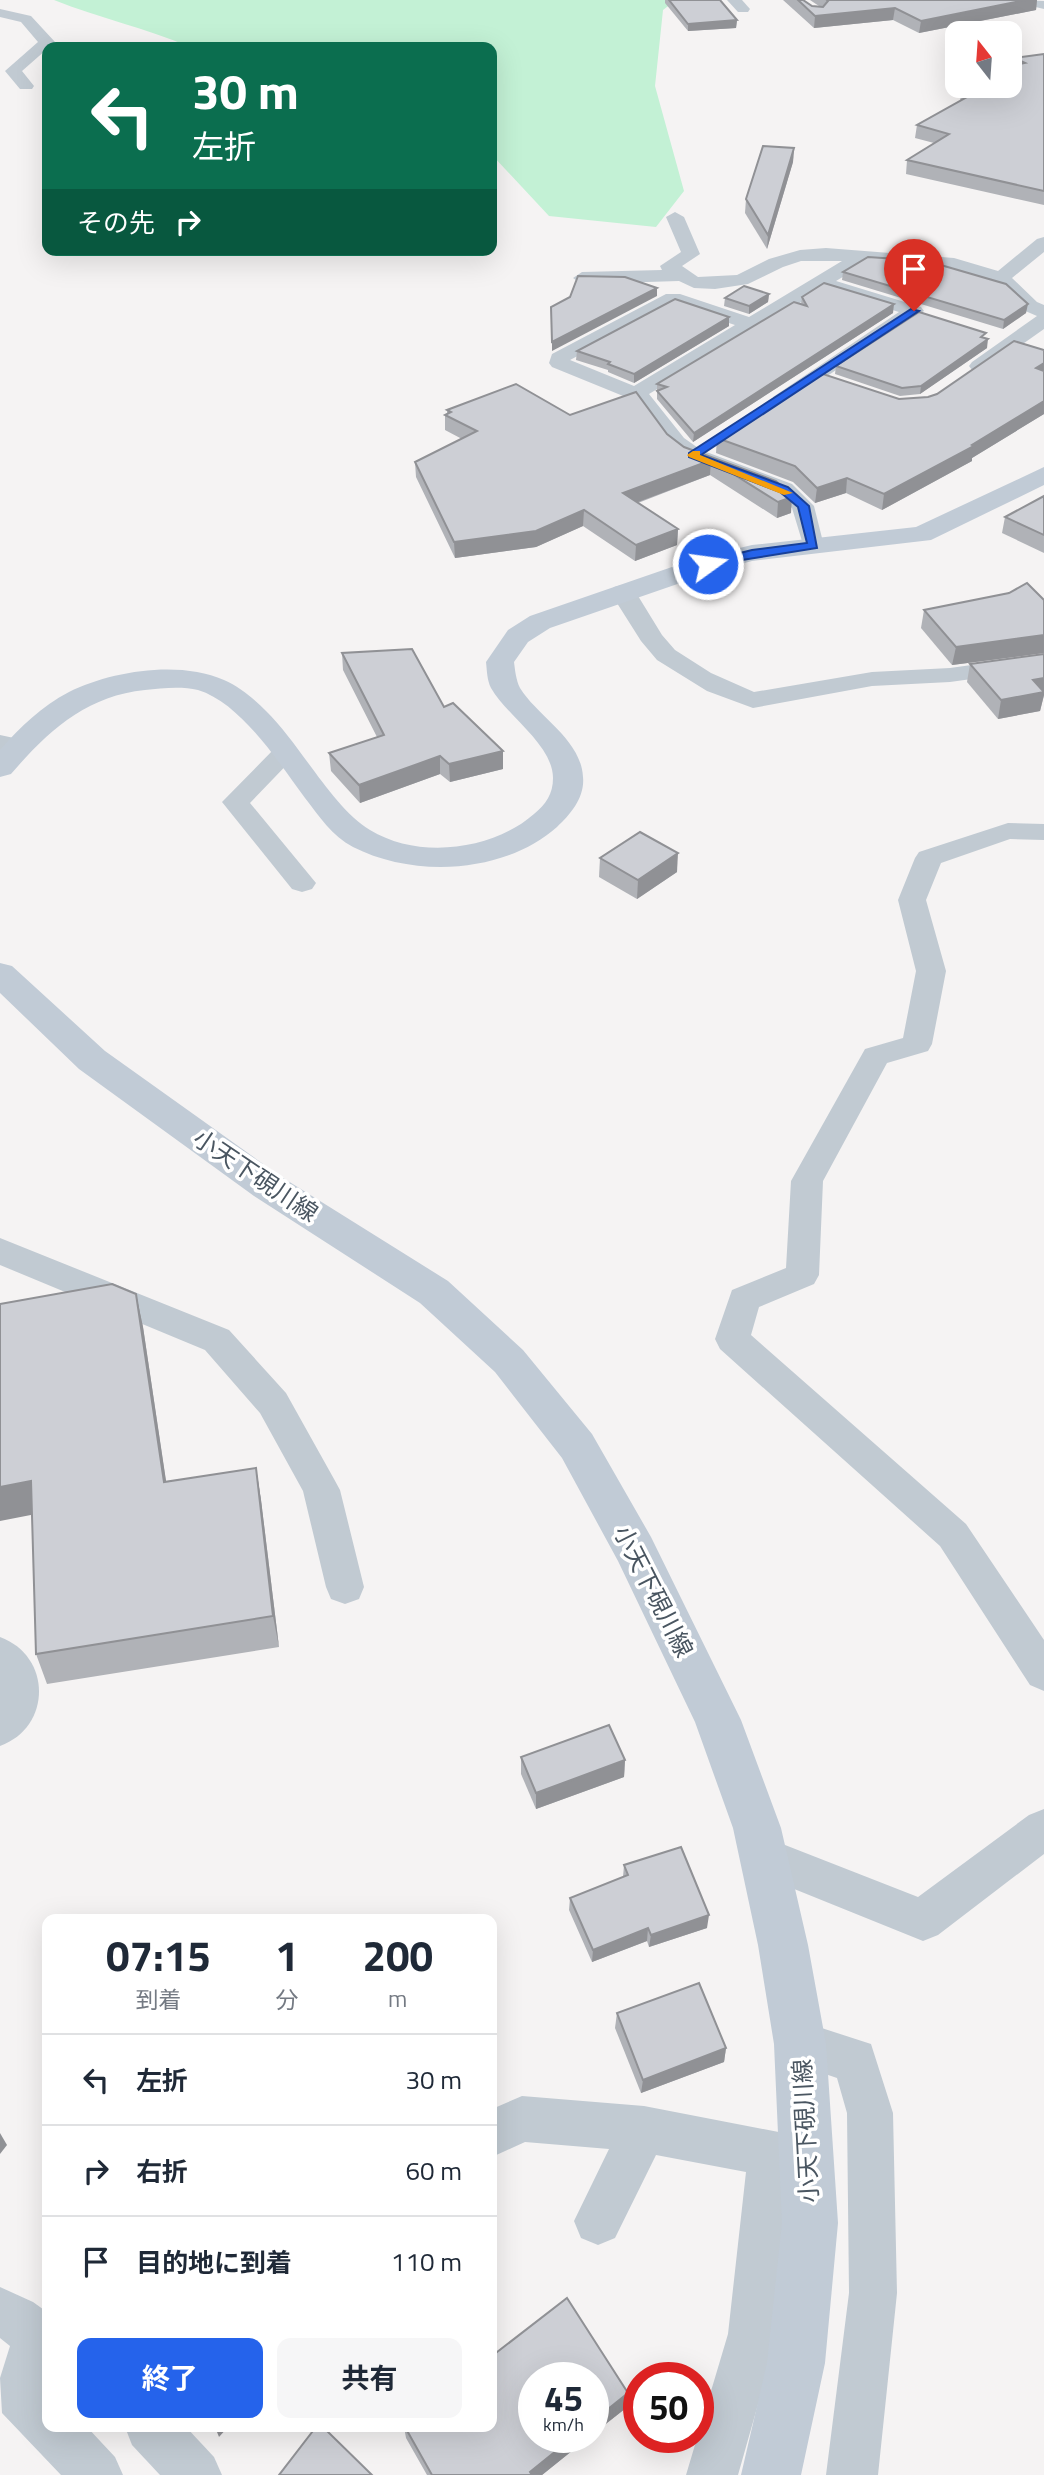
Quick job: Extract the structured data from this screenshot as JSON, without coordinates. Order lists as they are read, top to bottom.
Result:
{
  "streets": {
    "main road": ["小天下硯川線"]
  },
  "north": "top",
  "page": {
    "turn": ["30 m", "左折"],
    "then": "その先",
    "eta": [
      "07:15",
      "到着",
      "1",
      "分",
      "200",
      "m"
    ],
    "list": [
      {
        "name": "左折",
        "value": "30 m"
      },
      {
        "name": "右折",
        "value": "60 m"
      },
      {
        "name": "目的地に到着",
        "value": "110 m"
      }
    ],
    "buttons": ["終了", "共有"],
    "speed": "45 km/h",
    "limit": "50"
  }
}
